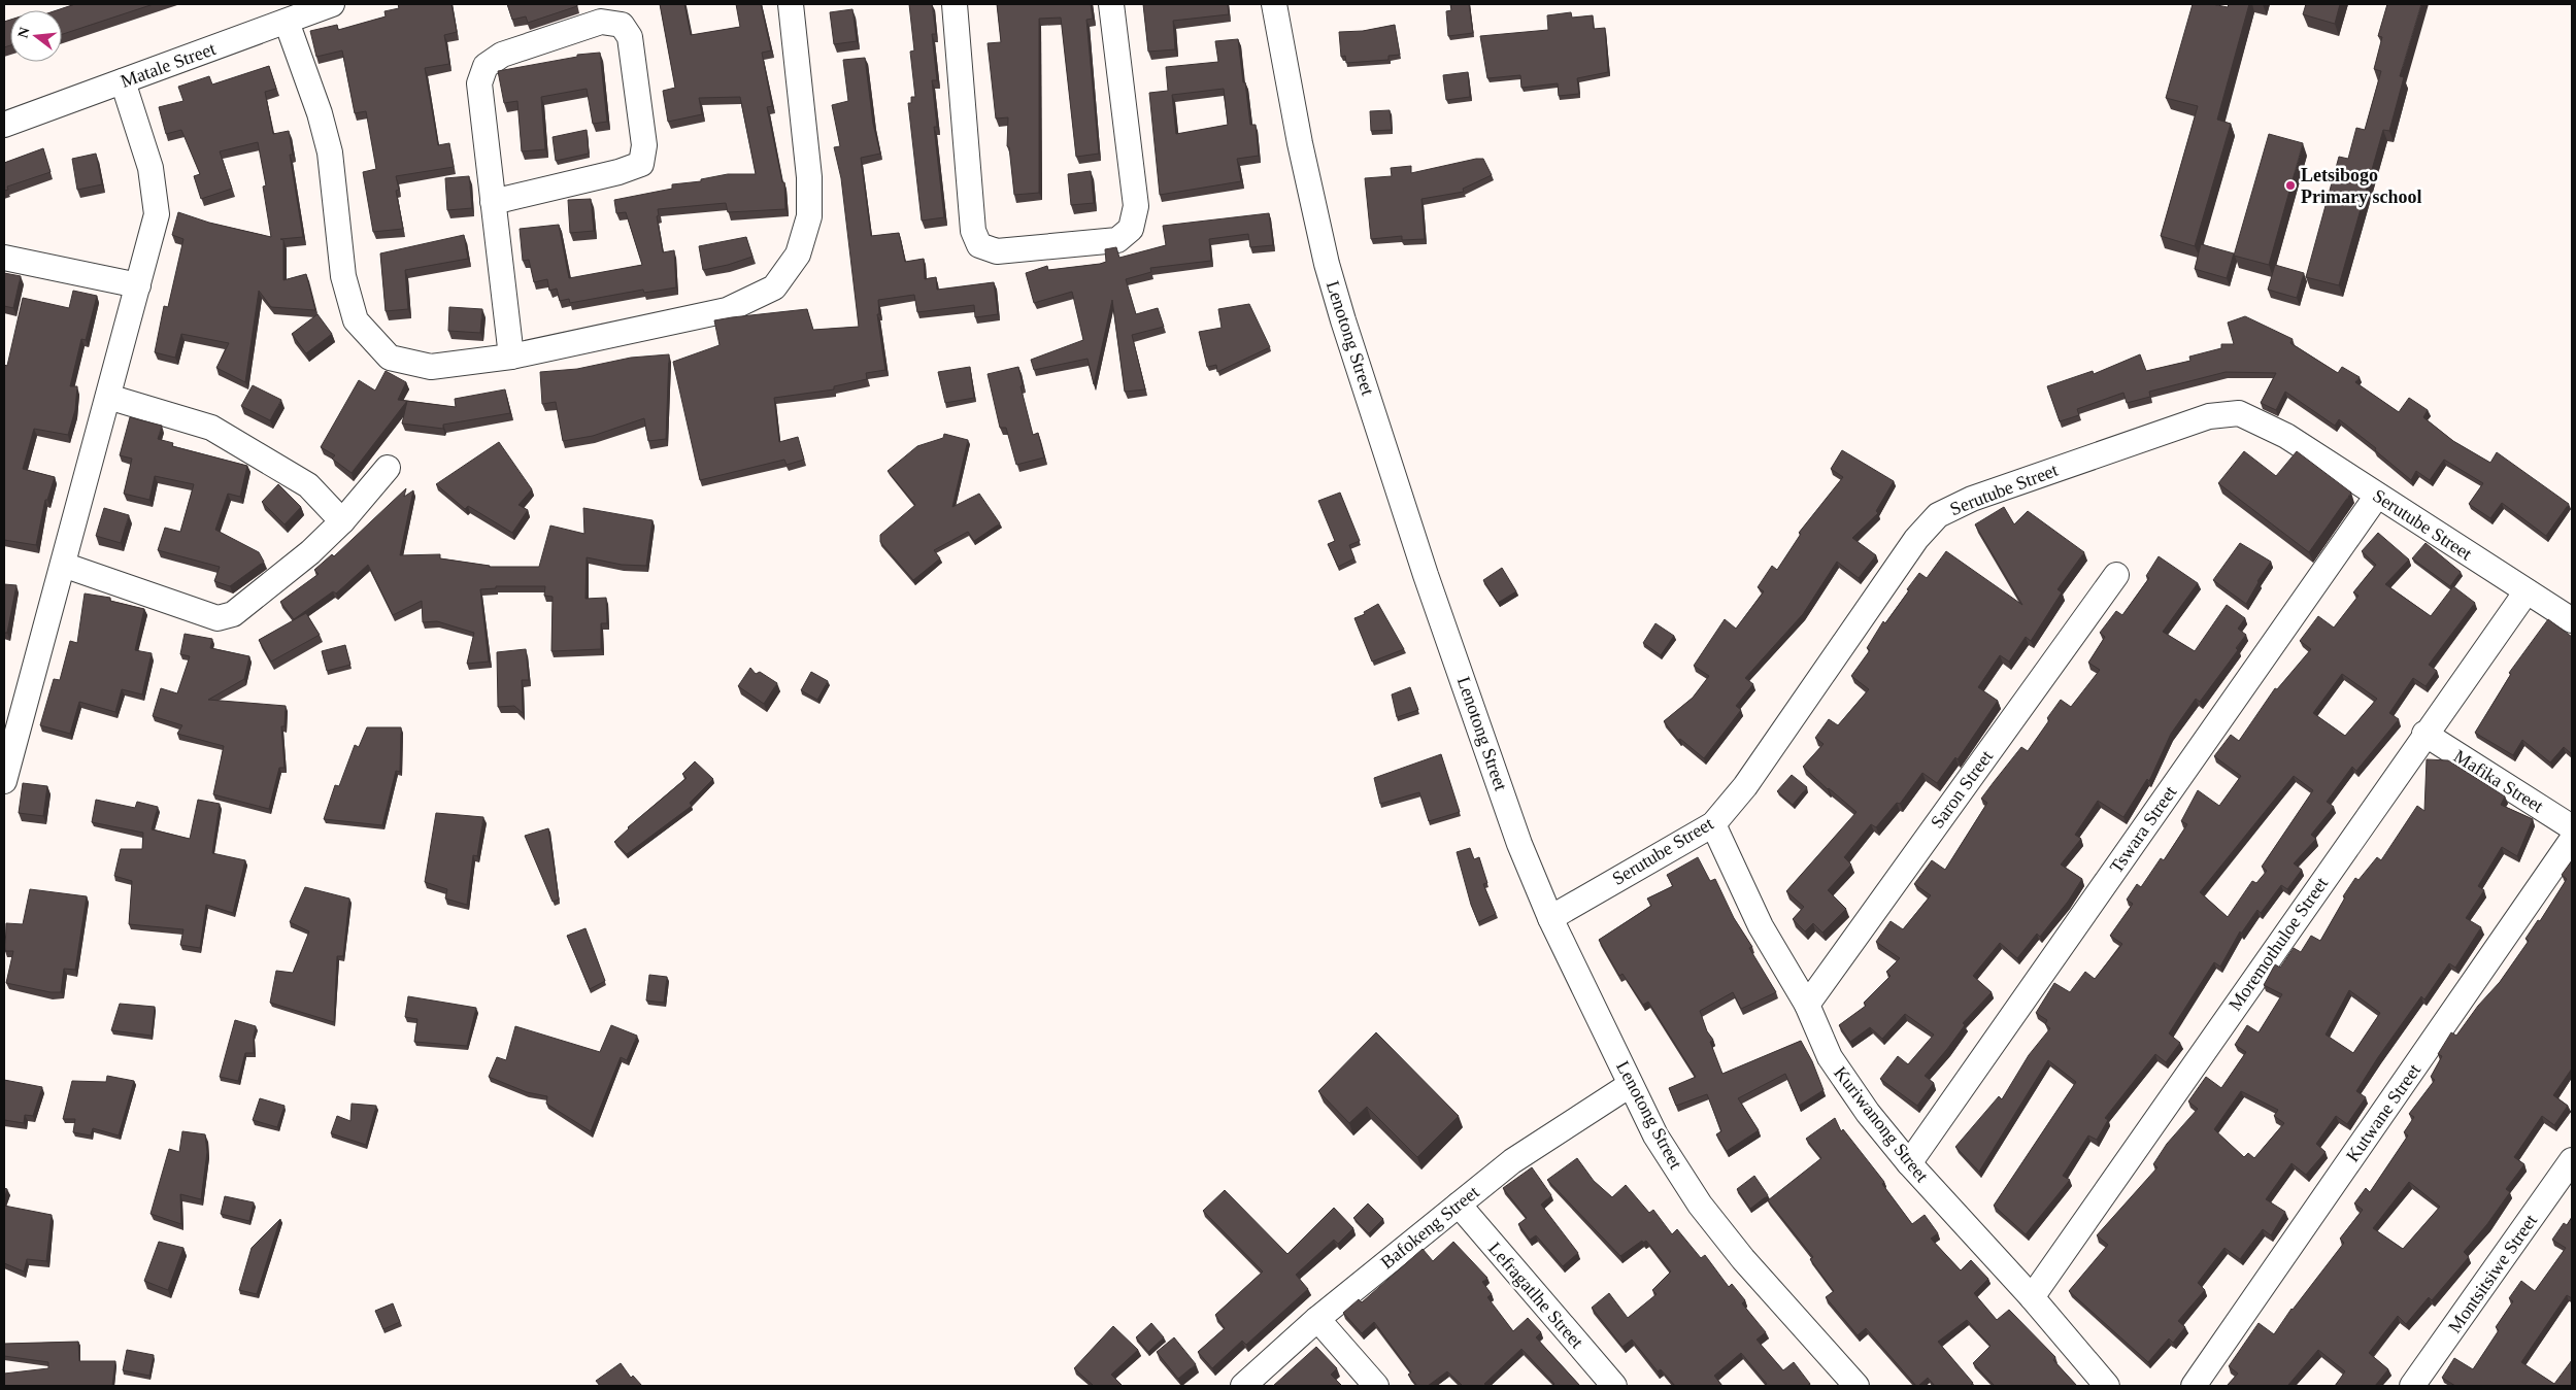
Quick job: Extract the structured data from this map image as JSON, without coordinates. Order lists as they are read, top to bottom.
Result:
{
  "streets": {
    "street": [
      "Matale Street",
      "Lenotong Street",
      "Serutube Street",
      "Mafika Street",
      "Saron Street",
      "Tswara Street",
      "Moremothuloe Street",
      "Kutwane Street",
      "Kuriwanong Street",
      "Bafokeng Street",
      "Montsitsiwe Street",
      "Lefragatlhe Street"
    ]
  },
  "crossings": [
    ["Lenotong Street", "Serutube Street"],
    ["Lenotong Street", "Bafokeng Street"],
    ["Serutube Street", "Tswara Street"],
    ["Serutube Street", "Moremothuloe Street"],
    ["Serutube Street", "Kuriwanong Street"],
    ["Mafika Street", "Moremothuloe Street"],
    ["Saron Street", "Kuriwanong Street"],
    ["Tswara Street", "Kuriwanong Street"],
    ["Moremothuloe Street", "Kuriwanong Street"],
    ["Bafokeng Street", "Lefragatlhe Street"]
  ],
  "places": ["Letsibogo Primary school"],
  "north": "left"
}
